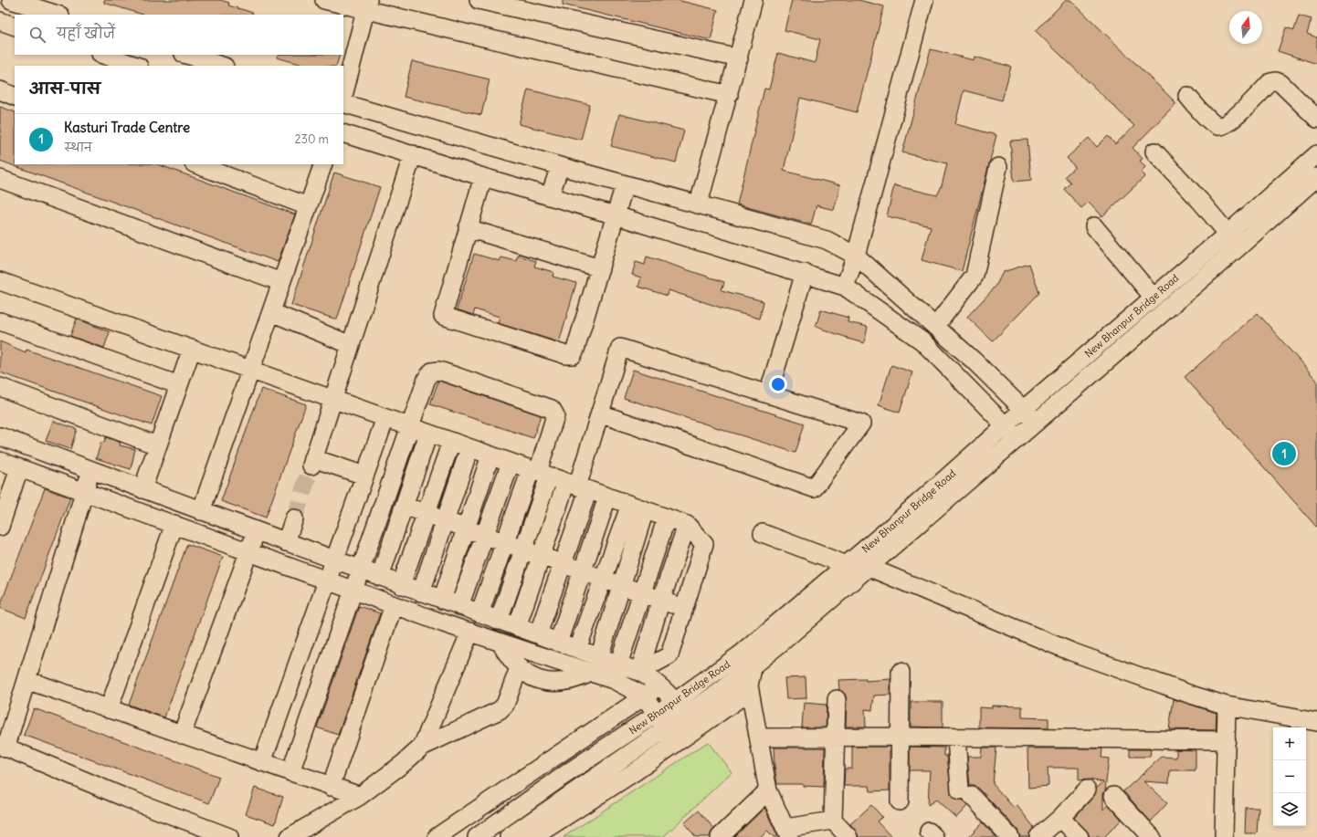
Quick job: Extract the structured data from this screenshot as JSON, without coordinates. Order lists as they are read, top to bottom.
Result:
{
  "streets": {
    "street": ["New Bhanpur Bridge Road"]
  },
  "north": "top",
  "page": {
    "search": "यहाँ खोजें",
    "heading": "आस-पास",
    "list": [
      {
        "mark": "1",
        "name": "Kasturi Trade Centre",
        "note": "स्थान",
        "value": "230 m"
      }
    ],
    "pins": "1",
    "map_buttons": ["+", "−"]
  }
}
